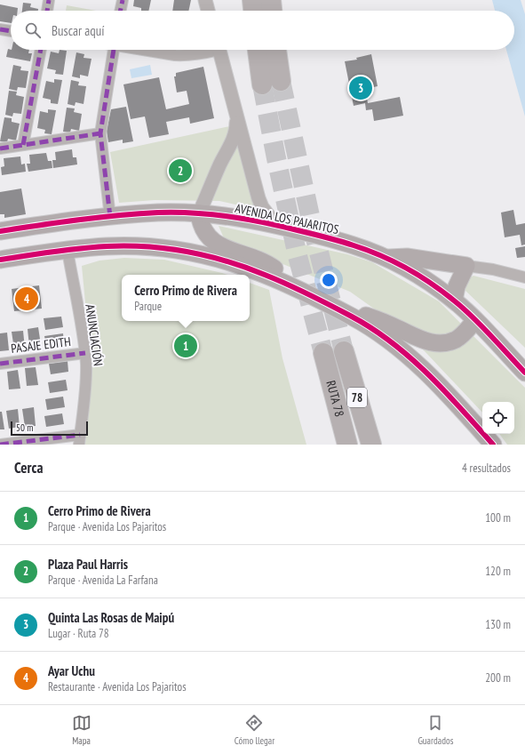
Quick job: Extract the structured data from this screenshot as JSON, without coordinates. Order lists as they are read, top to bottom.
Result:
{
  "streets": {
    "highway": ["78", "RUTA 78"],
    "main road": ["AVENIDA LOS PAJARITOS"],
    "street": ["ANUNCIACIÓN", "PASAJE EDITH"]
  },
  "crossings": [
    ["ANUNCIACIÓN", "PASAJE EDITH"]
  ],
  "scale_bar": "50 m",
  "page": {
    "search": "Buscar aquí",
    "pins": [
      "3",
      "2",
      "4",
      "1"
    ],
    "popup": ["Cerro Primo de Rivera", "Parque"],
    "scale": "50 m",
    "heading": ["Cerca", "4 resultados"],
    "list": [
      {
        "mark": "1",
        "name": "Cerro Primo de Rivera",
        "note": "Parque · Avenida Los Pajaritos",
        "value": "100 m"
      },
      {
        "mark": "2",
        "name": "Plaza Paul Harris",
        "note": "Parque · Avenida La Farfana",
        "value": "120 m"
      },
      {
        "mark": "3",
        "name": "Quinta Las Rosas de Maipú",
        "note": "Lugar · Ruta 78",
        "value": "130 m"
      },
      {
        "mark": "4",
        "name": "Ayar Uchu",
        "note": "Restaurante · Avenida Los Pajaritos",
        "value": "200 m"
      }
    ],
    "nav": ["Mapa", "Cómo llegar", "Guardados"]
  }
}
